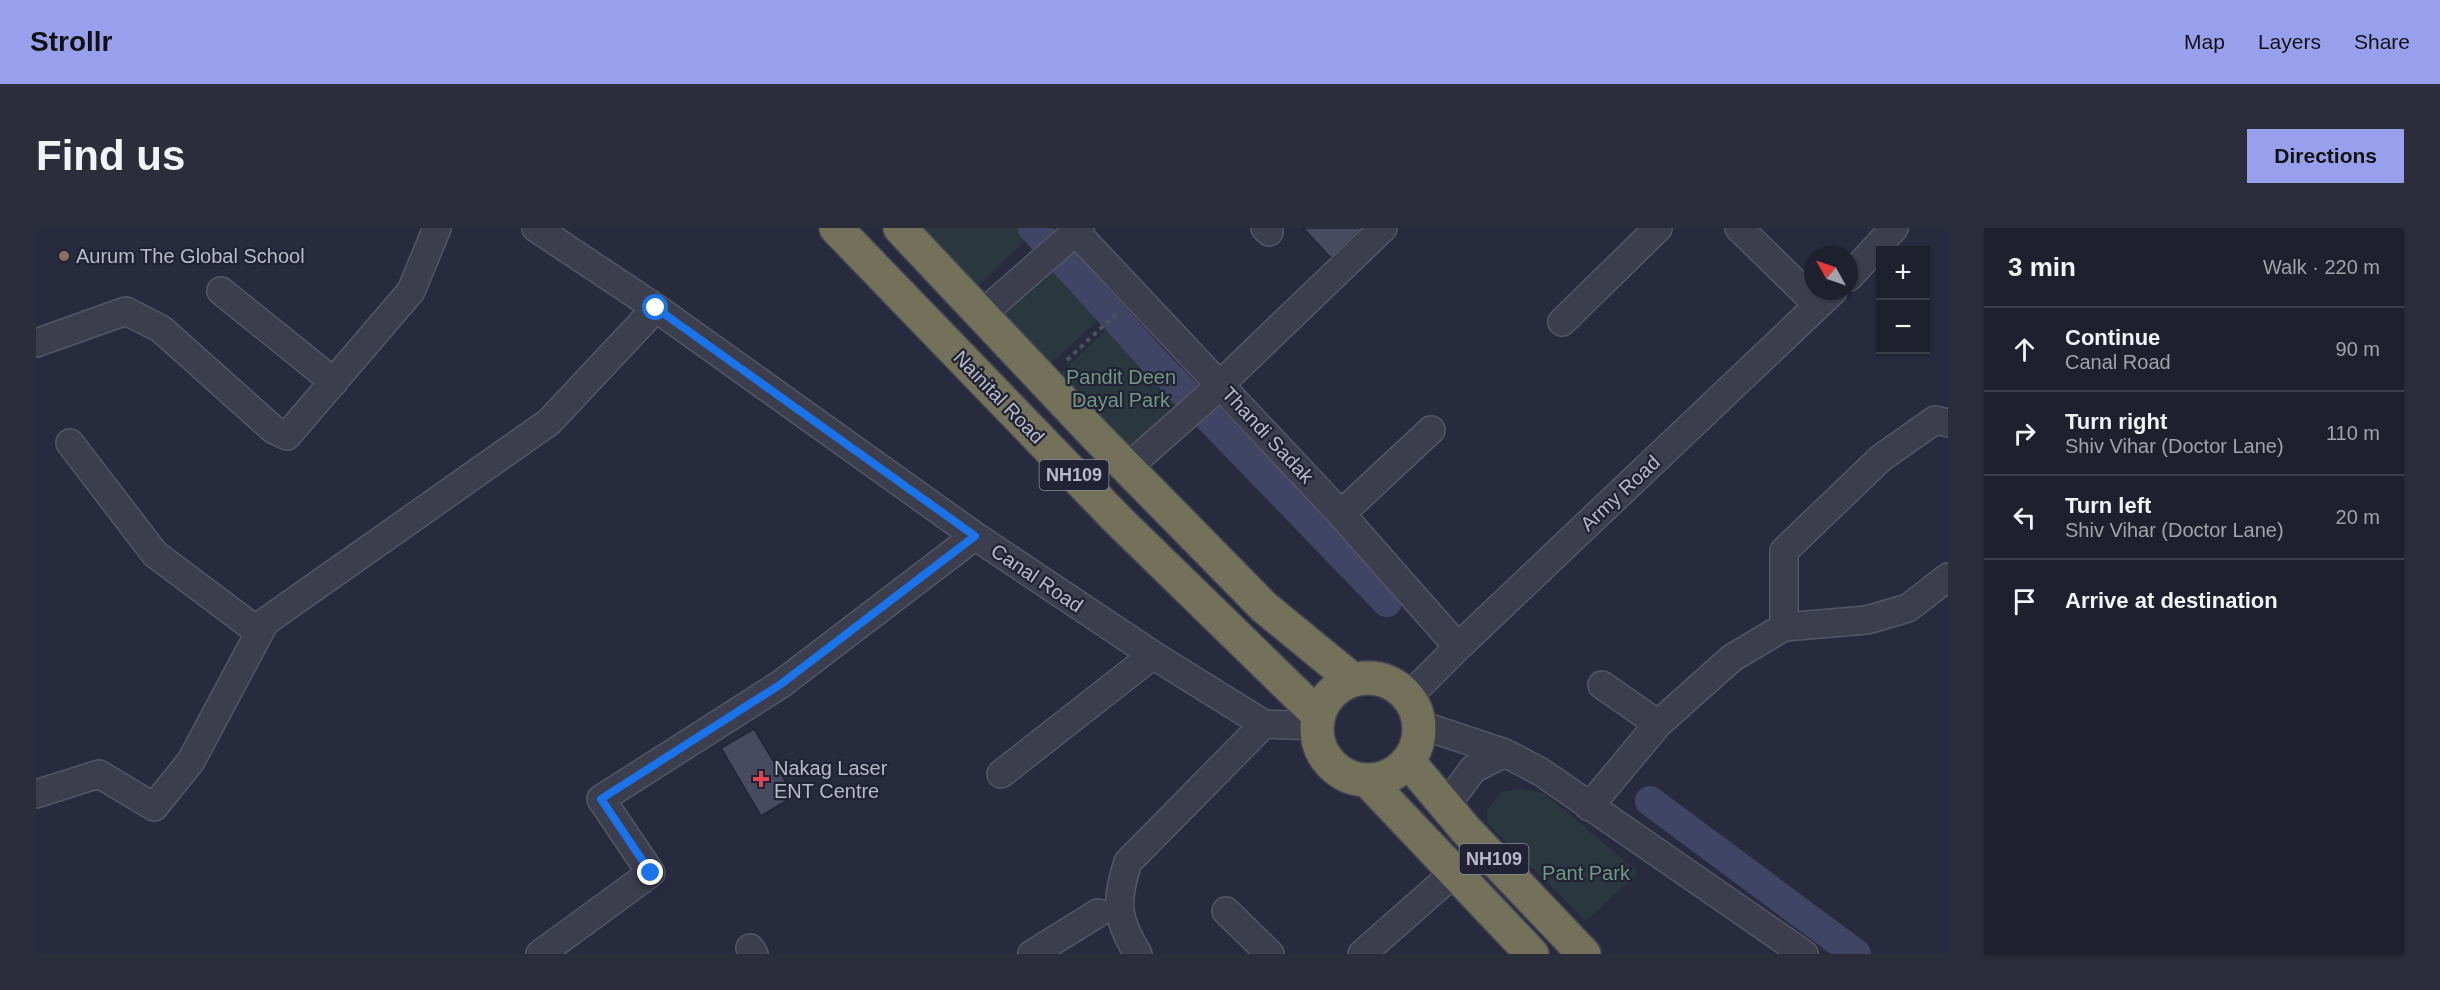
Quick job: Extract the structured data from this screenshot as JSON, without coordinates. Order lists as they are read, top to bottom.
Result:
{
  "streets": {
    "highway": ["Nainital Road", "NH109"],
    "street": ["Thandi Sadak", "Army Road", "Canal Road"]
  },
  "crossings": [
    ["Nainital Road", "NH109"],
    ["Nainital Road", "Army Road"],
    ["Nainital Road", "Canal Road"],
    ["Thandi Sadak", "Army Road"],
    ["NH109", "Army Road"],
    ["NH109", "Canal Road"],
    ["Army Road", "Canal Road"]
  ],
  "parks": ["Pandit Deen Dayal Park", "Pant Park"],
  "places": {
    "other": ["Aurum The Global School"],
    "health": ["Nakag Laser ENT Centre"]
  },
  "north": "top left",
  "page": {
    "header": "Strollr",
    "nav": ["Map", "Layers", "Share"],
    "buttons": "Directions",
    "title": "Find us",
    "heading": ["3 min", "Walk · 220 m"],
    "map_buttons": ["+", "−"],
    "list": [
      ["Continue", "Canal Road", "90 m"],
      ["Turn right", "Shiv Vihar (Doctor Lane)", "110 m"],
      ["Turn left", "Shiv Vihar (Doctor Lane)", "20 m"],
      "Arrive at destination"
    ]
  }
}
